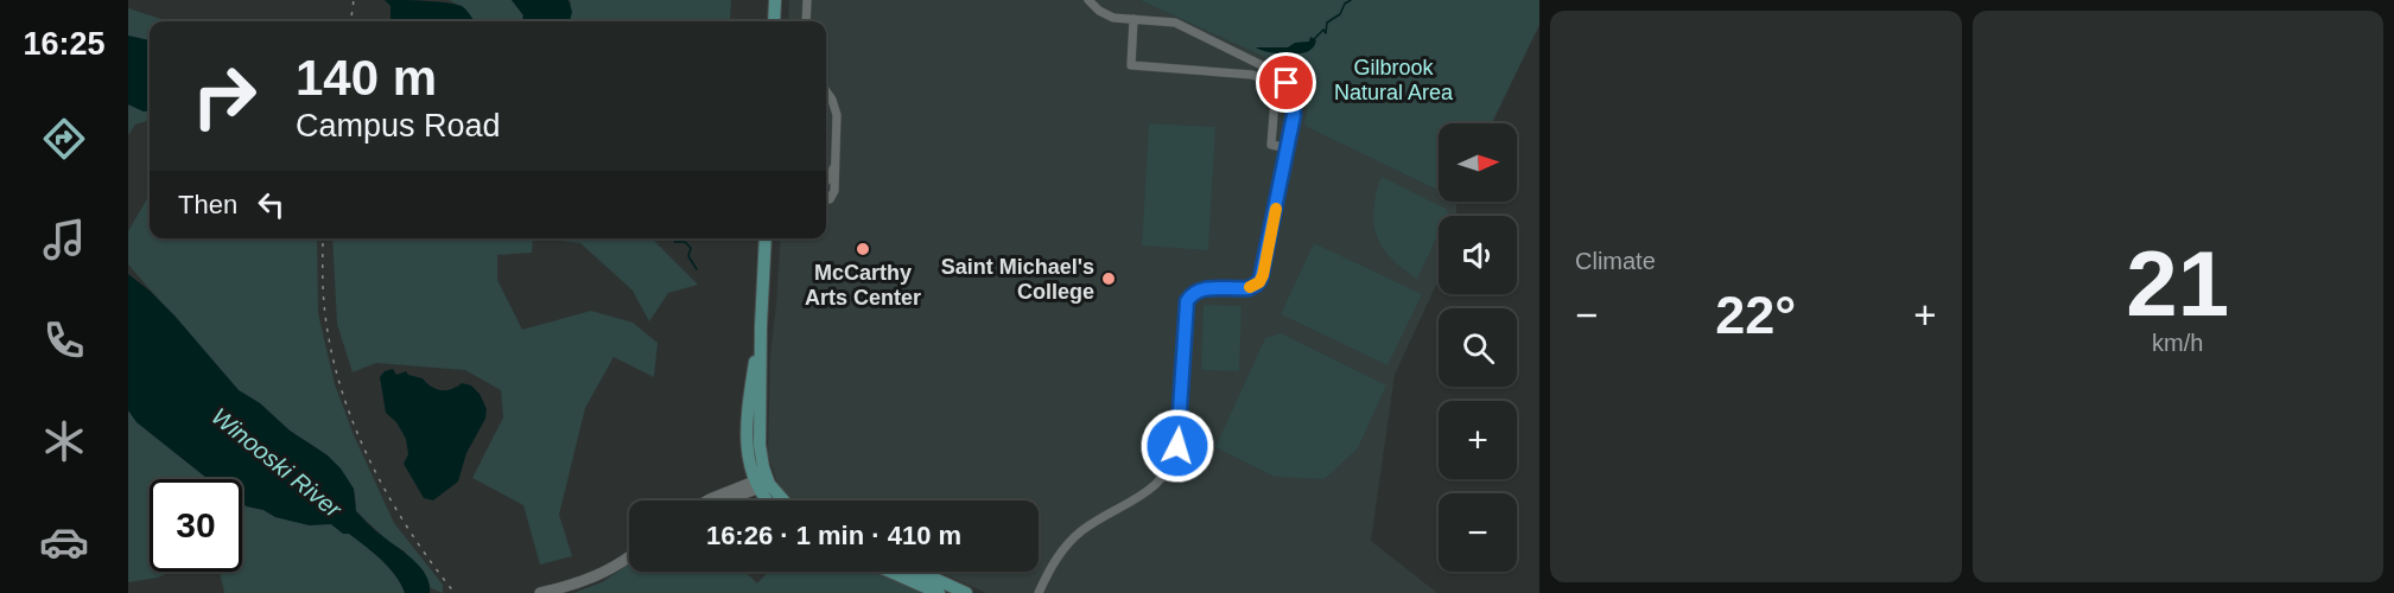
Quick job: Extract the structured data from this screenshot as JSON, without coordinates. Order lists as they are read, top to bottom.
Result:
{
  "water": ["Winooski River"],
  "parks": ["Gilbrook Natural Area"],
  "places": ["McCarthy Arts Center", "Saint Michael's College"],
  "north": "right",
  "page": {
    "tabs": "16:25",
    "tile": [
      "Climate",
      ["21", "km/h"]
    ],
    "turn": ["140 m", "Campus Road"],
    "map_buttons": ["+", "−"],
    "then": "Then",
    "heat": ["−", "22°", "+"],
    "limit": "30",
    "trip": "16:26 · 1 min · 410 m"
  }
}
